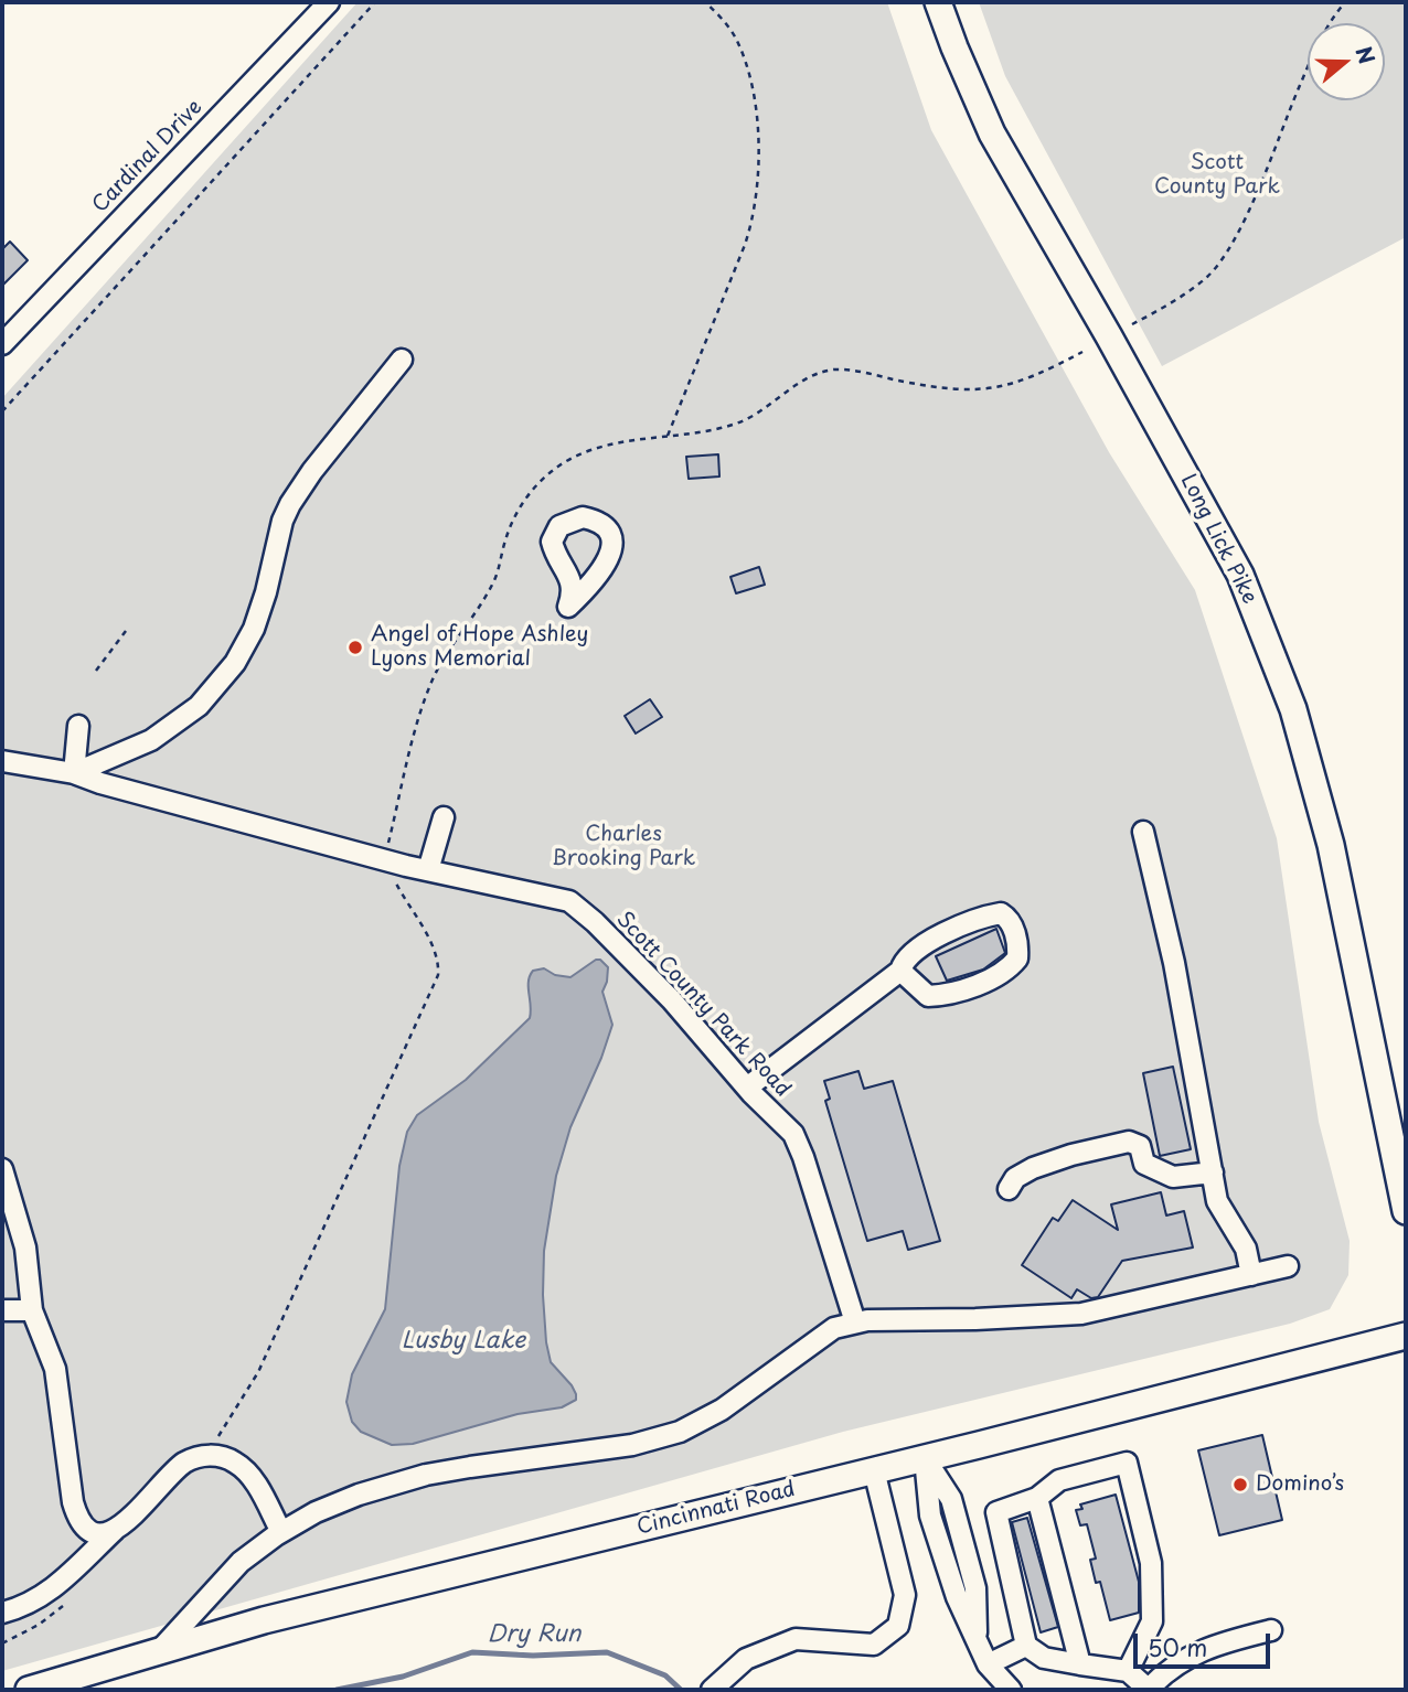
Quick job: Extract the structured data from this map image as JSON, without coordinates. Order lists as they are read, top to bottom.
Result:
{
  "streets": {
    "main road": ["Long Lick Pike", "Cincinnati Road"],
    "street": ["Cardinal Drive", "Scott County Park Road"]
  },
  "water": ["Lusby Lake", "Dry Run"],
  "parks": ["Scott County Park", "Charles Brooking Park"],
  "places": ["Angel of Hope Ashley Lyons Memorial", "Domino’s"],
  "scale_bar": "50 m",
  "north": "right"
}
